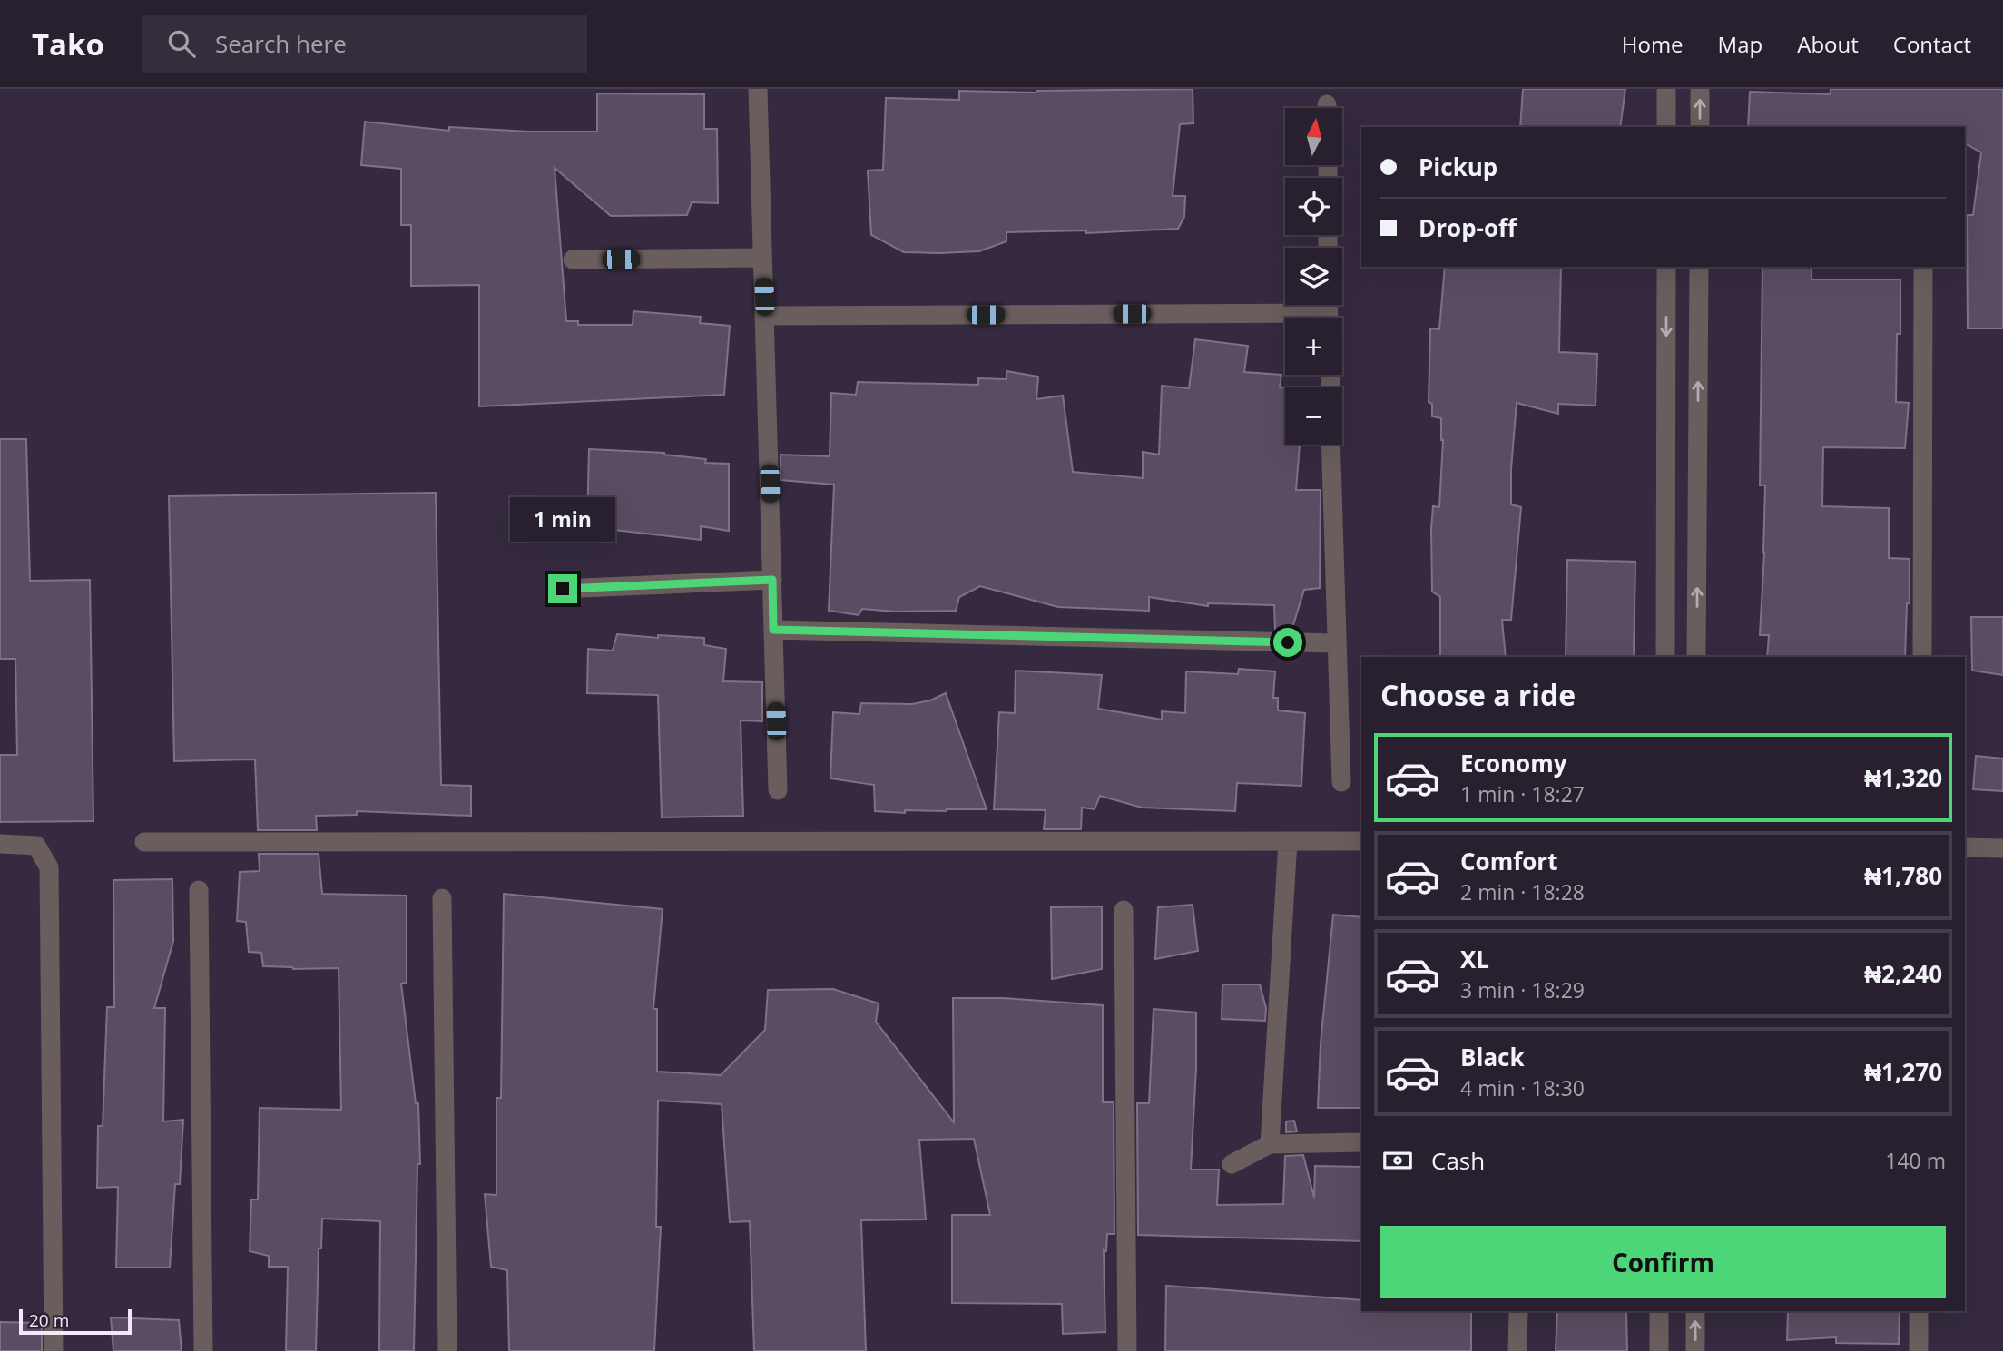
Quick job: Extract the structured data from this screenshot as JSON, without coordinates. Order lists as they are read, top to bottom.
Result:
{
  "scale_bar": "20 m",
  "north": "top",
  "page": {
    "header": "Tako",
    "search": "Search here",
    "nav": [
      "Home",
      "Map",
      "About",
      "Contact"
    ],
    "map_buttons": ["+", "−"],
    "banner": ["Pickup", "Drop-off"],
    "bubble": "1 min",
    "heading": "Choose a ride",
    "list": [
      {
        "name": "Economy",
        "note": "1 min · 18:27",
        "value": "₦1,320"
      },
      {
        "name": "Comfort",
        "note": "2 min · 18:28",
        "value": "₦1,780"
      },
      {
        "name": "XL",
        "note": "3 min · 18:29",
        "value": "₦2,240"
      },
      {
        "name": "Black",
        "note": "4 min · 18:30",
        "value": "₦1,270"
      }
    ],
    "pay": ["Cash", "140 m"],
    "buttons": "Confirm",
    "scale": "20 m"
  }
}
